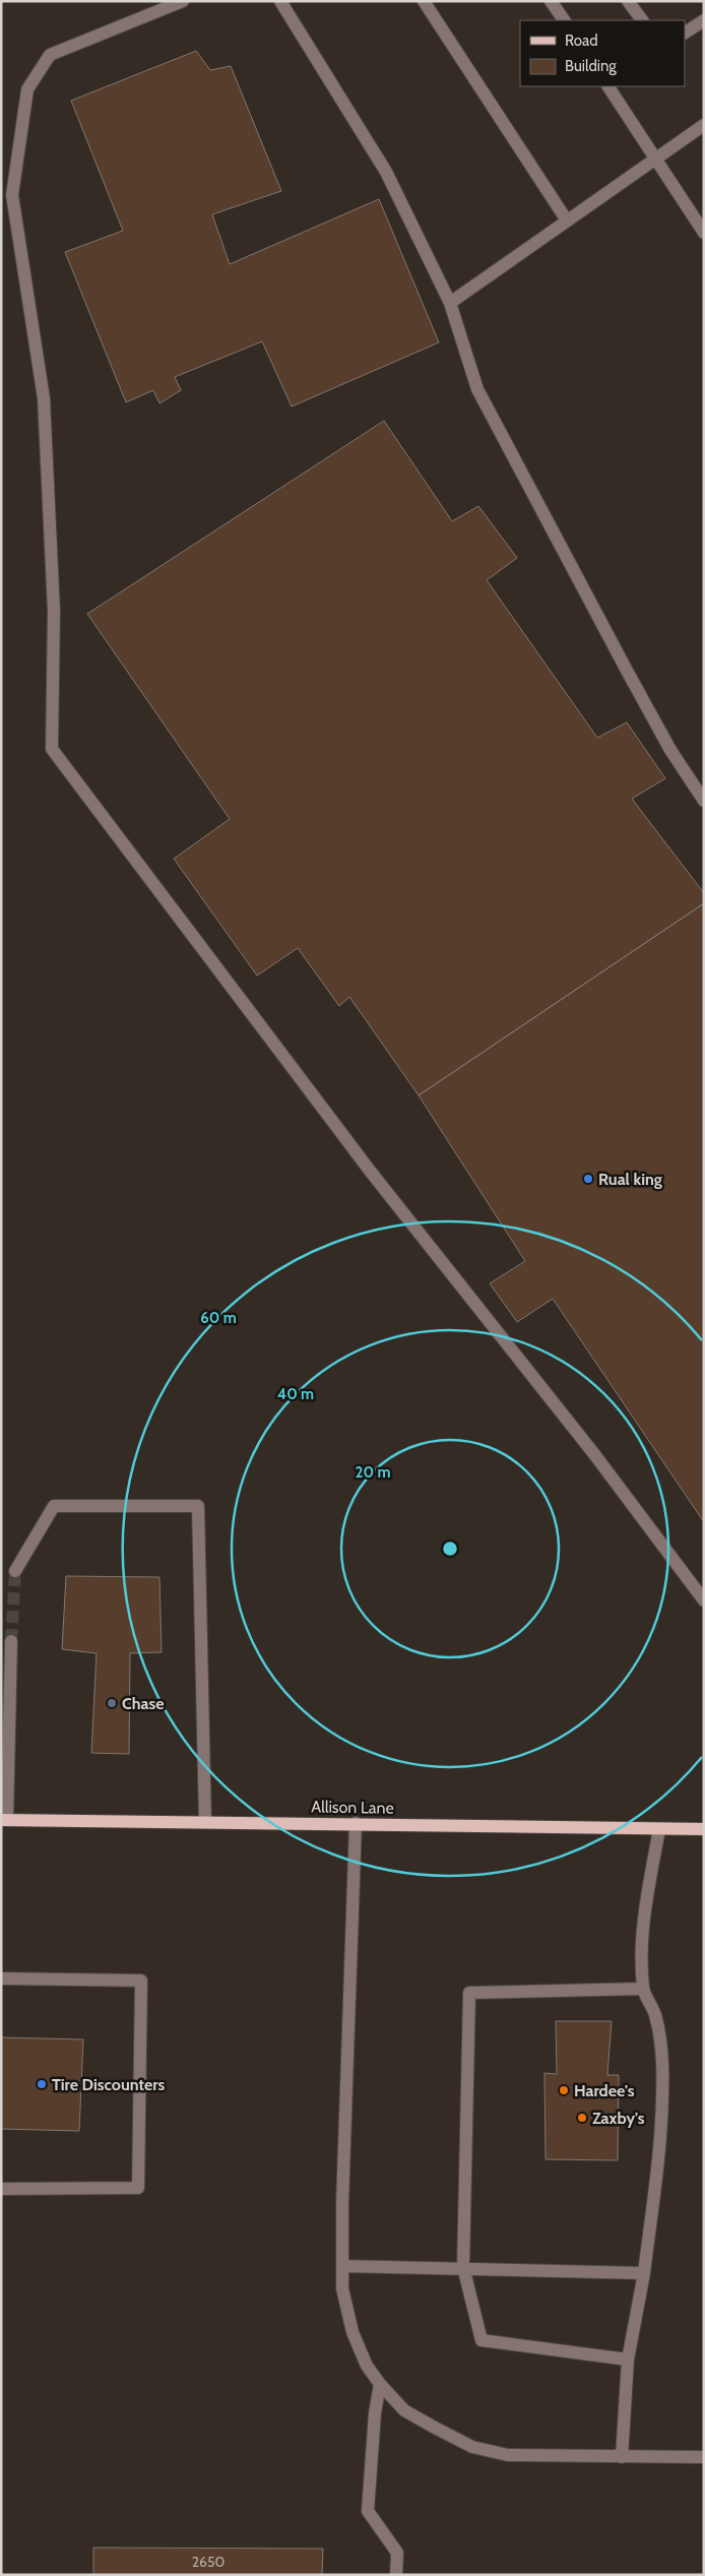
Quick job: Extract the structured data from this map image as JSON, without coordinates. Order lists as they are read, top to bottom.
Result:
{
  "streets": {
    "main road": ["Allison Lane"]
  },
  "places": [
    "Rual king",
    "Chase",
    "Tire Discounters",
    "Hardee's",
    "Zaxby's"
  ],
  "house_numbers": ["2650"],
  "legend": ["Road", "Building"],
  "rings": ["60 m", "40 m", "20 m"]
}
